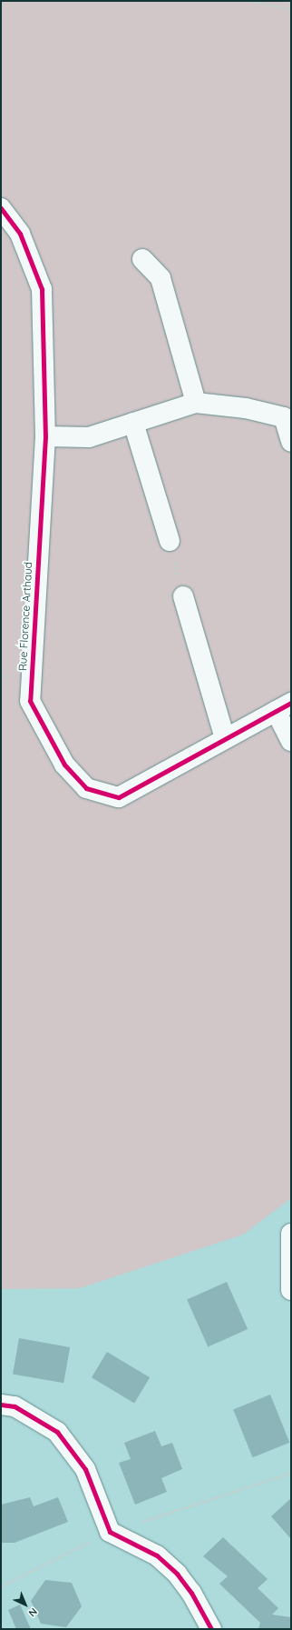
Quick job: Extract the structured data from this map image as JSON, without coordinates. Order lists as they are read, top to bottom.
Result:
{
  "streets": {
    "street": ["Rue Florence Arthaud"]
  },
  "north": "bottom right"
}
